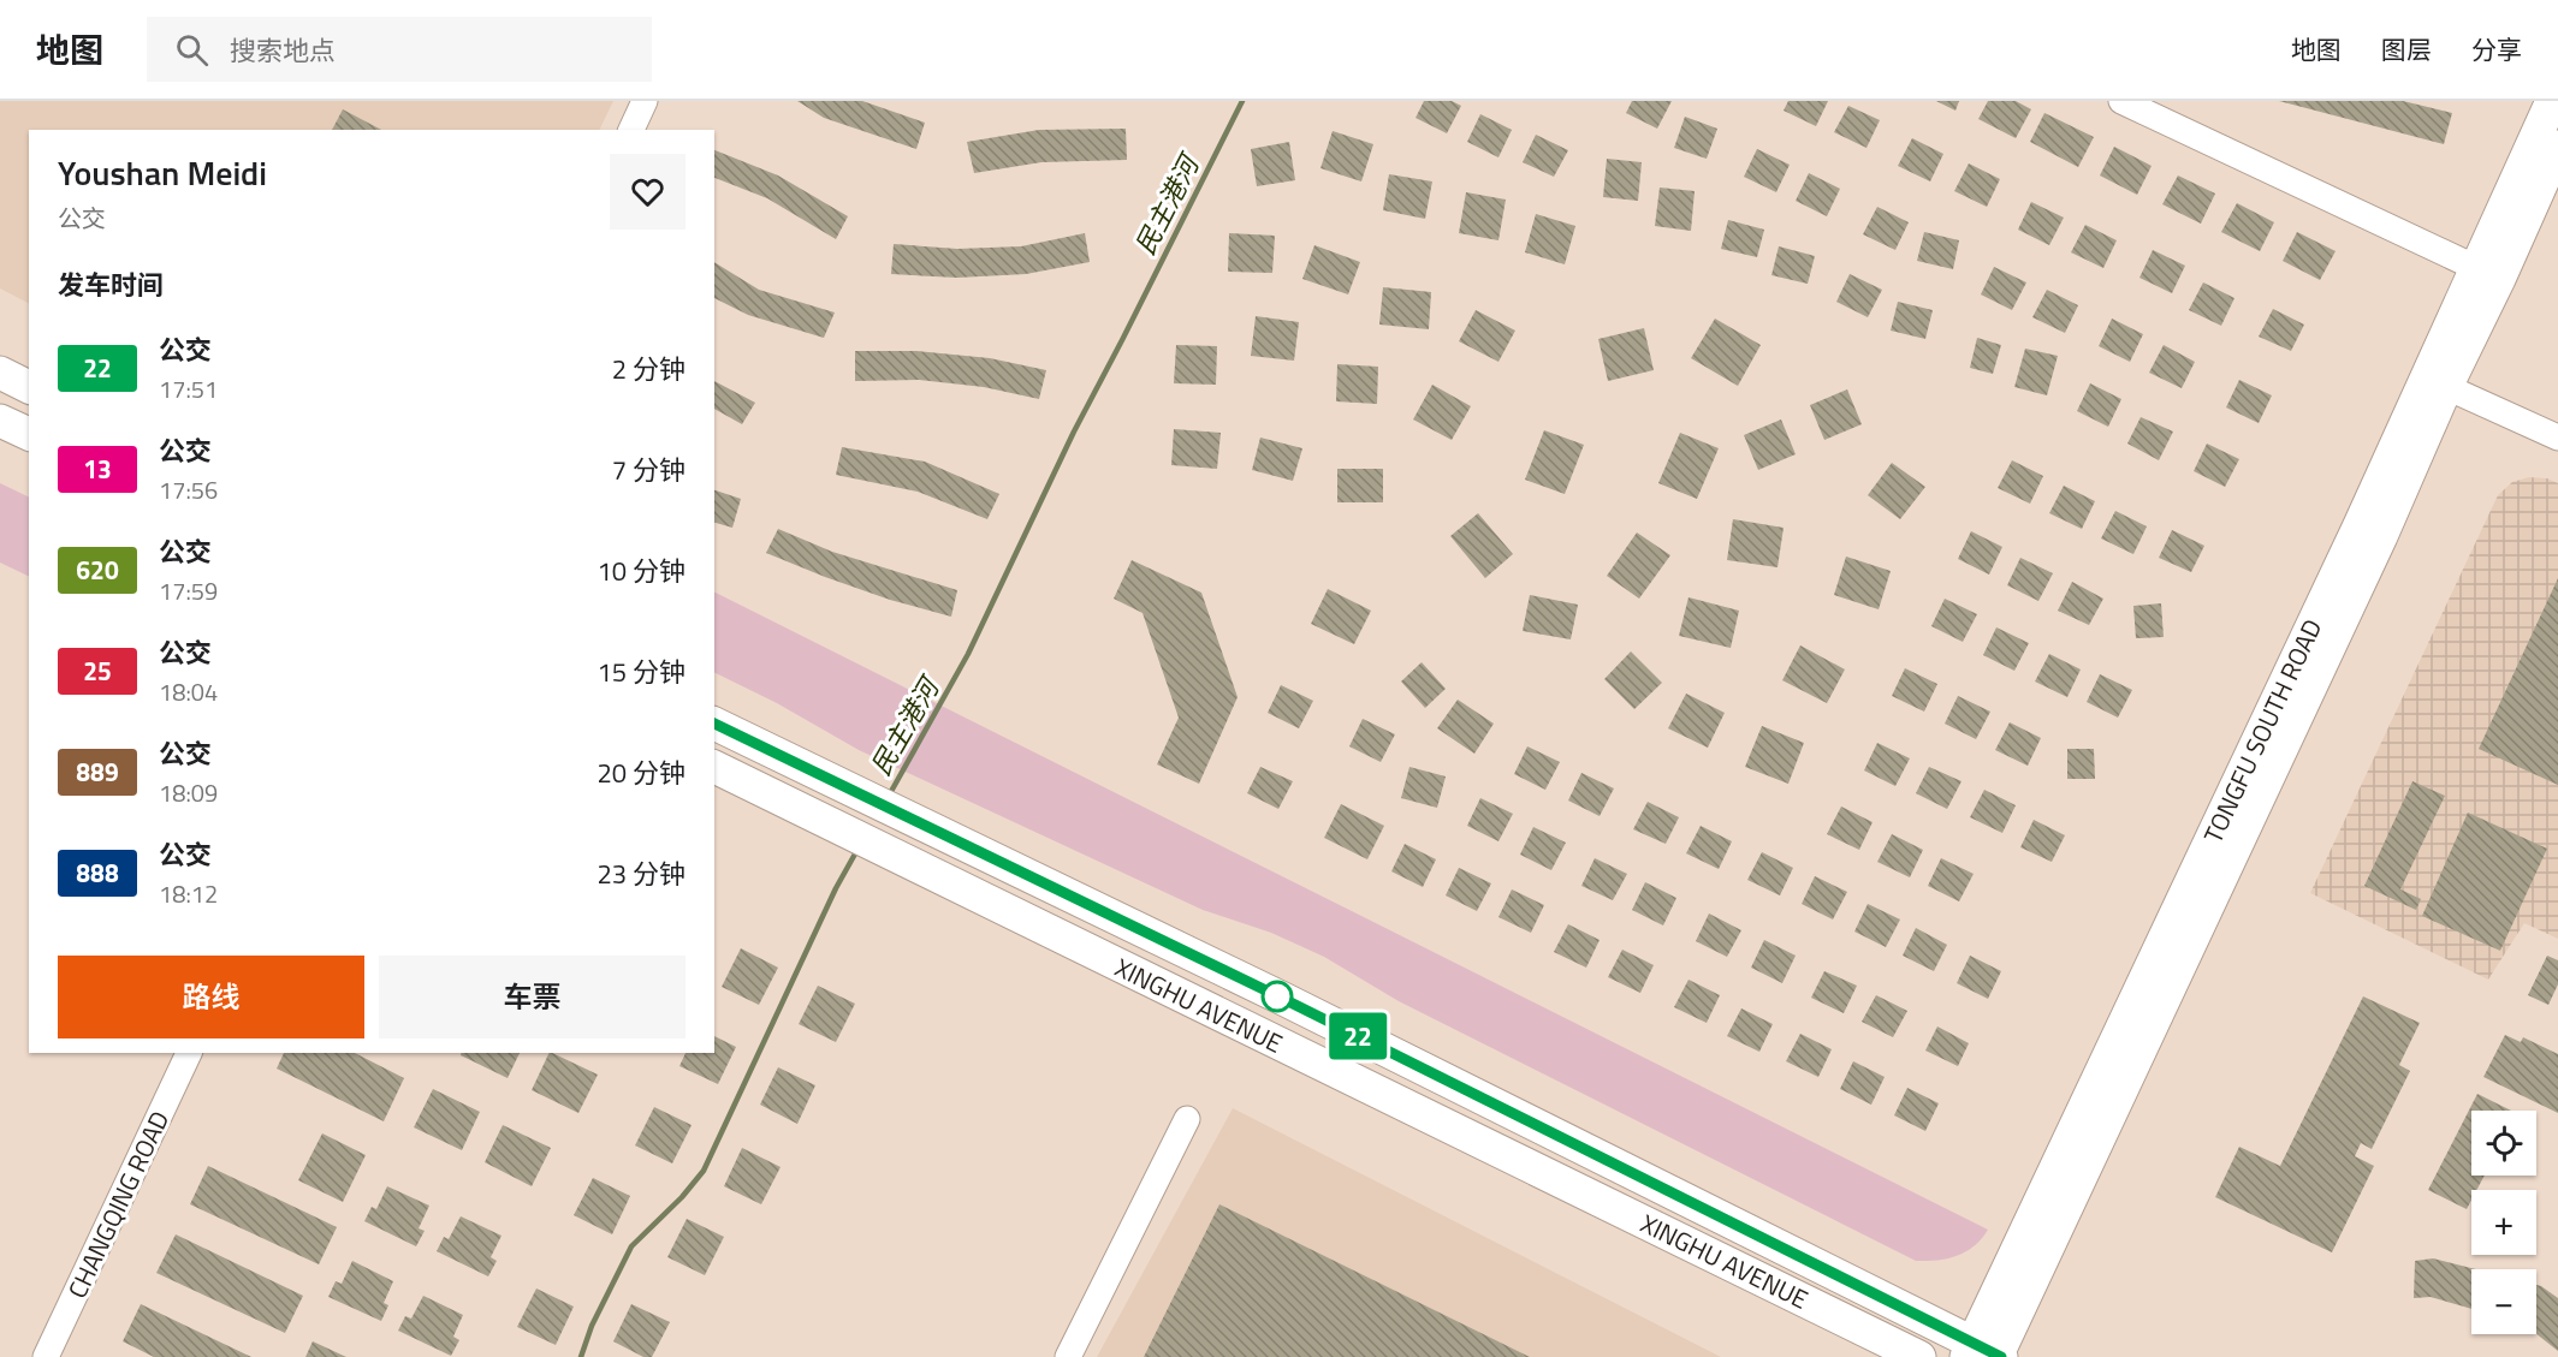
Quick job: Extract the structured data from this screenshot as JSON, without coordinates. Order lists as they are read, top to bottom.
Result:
{
  "streets": {
    "main road": ["TONGFU SOUTH ROAD", "XINGHU AVENUE"],
    "street": ["CHANGQING ROAD"]
  },
  "crossings": [
    ["TONGFU SOUTH ROAD", "XINGHU AVENUE"]
  ],
  "water": ["民主港河"],
  "lines": ["bus line 22"],
  "page": {
    "header": "地图",
    "search": "搜索地点",
    "nav": ["地图", "图层", "分享"],
    "on_map": "22",
    "heading": [
      ["Youshan Meidi", "公交"],
      "发车时间"
    ],
    "list": [
      {
        "mark": "22",
        "name": "公交",
        "note": "17:51",
        "value": "2 分钟"
      },
      {
        "mark": "13",
        "name": "公交",
        "note": "17:56",
        "value": "7 分钟"
      },
      {
        "mark": "620",
        "name": "公交",
        "note": "17:59",
        "value": "10 分钟"
      },
      {
        "mark": "25",
        "name": "公交",
        "note": "18:04",
        "value": "15 分钟"
      },
      {
        "mark": "889",
        "name": "公交",
        "note": "18:09",
        "value": "20 分钟"
      },
      {
        "mark": "888",
        "name": "公交",
        "note": "18:12",
        "value": "23 分钟"
      }
    ],
    "buttons": ["路线", "车票"],
    "map_buttons": ["+", "−"]
  }
}
